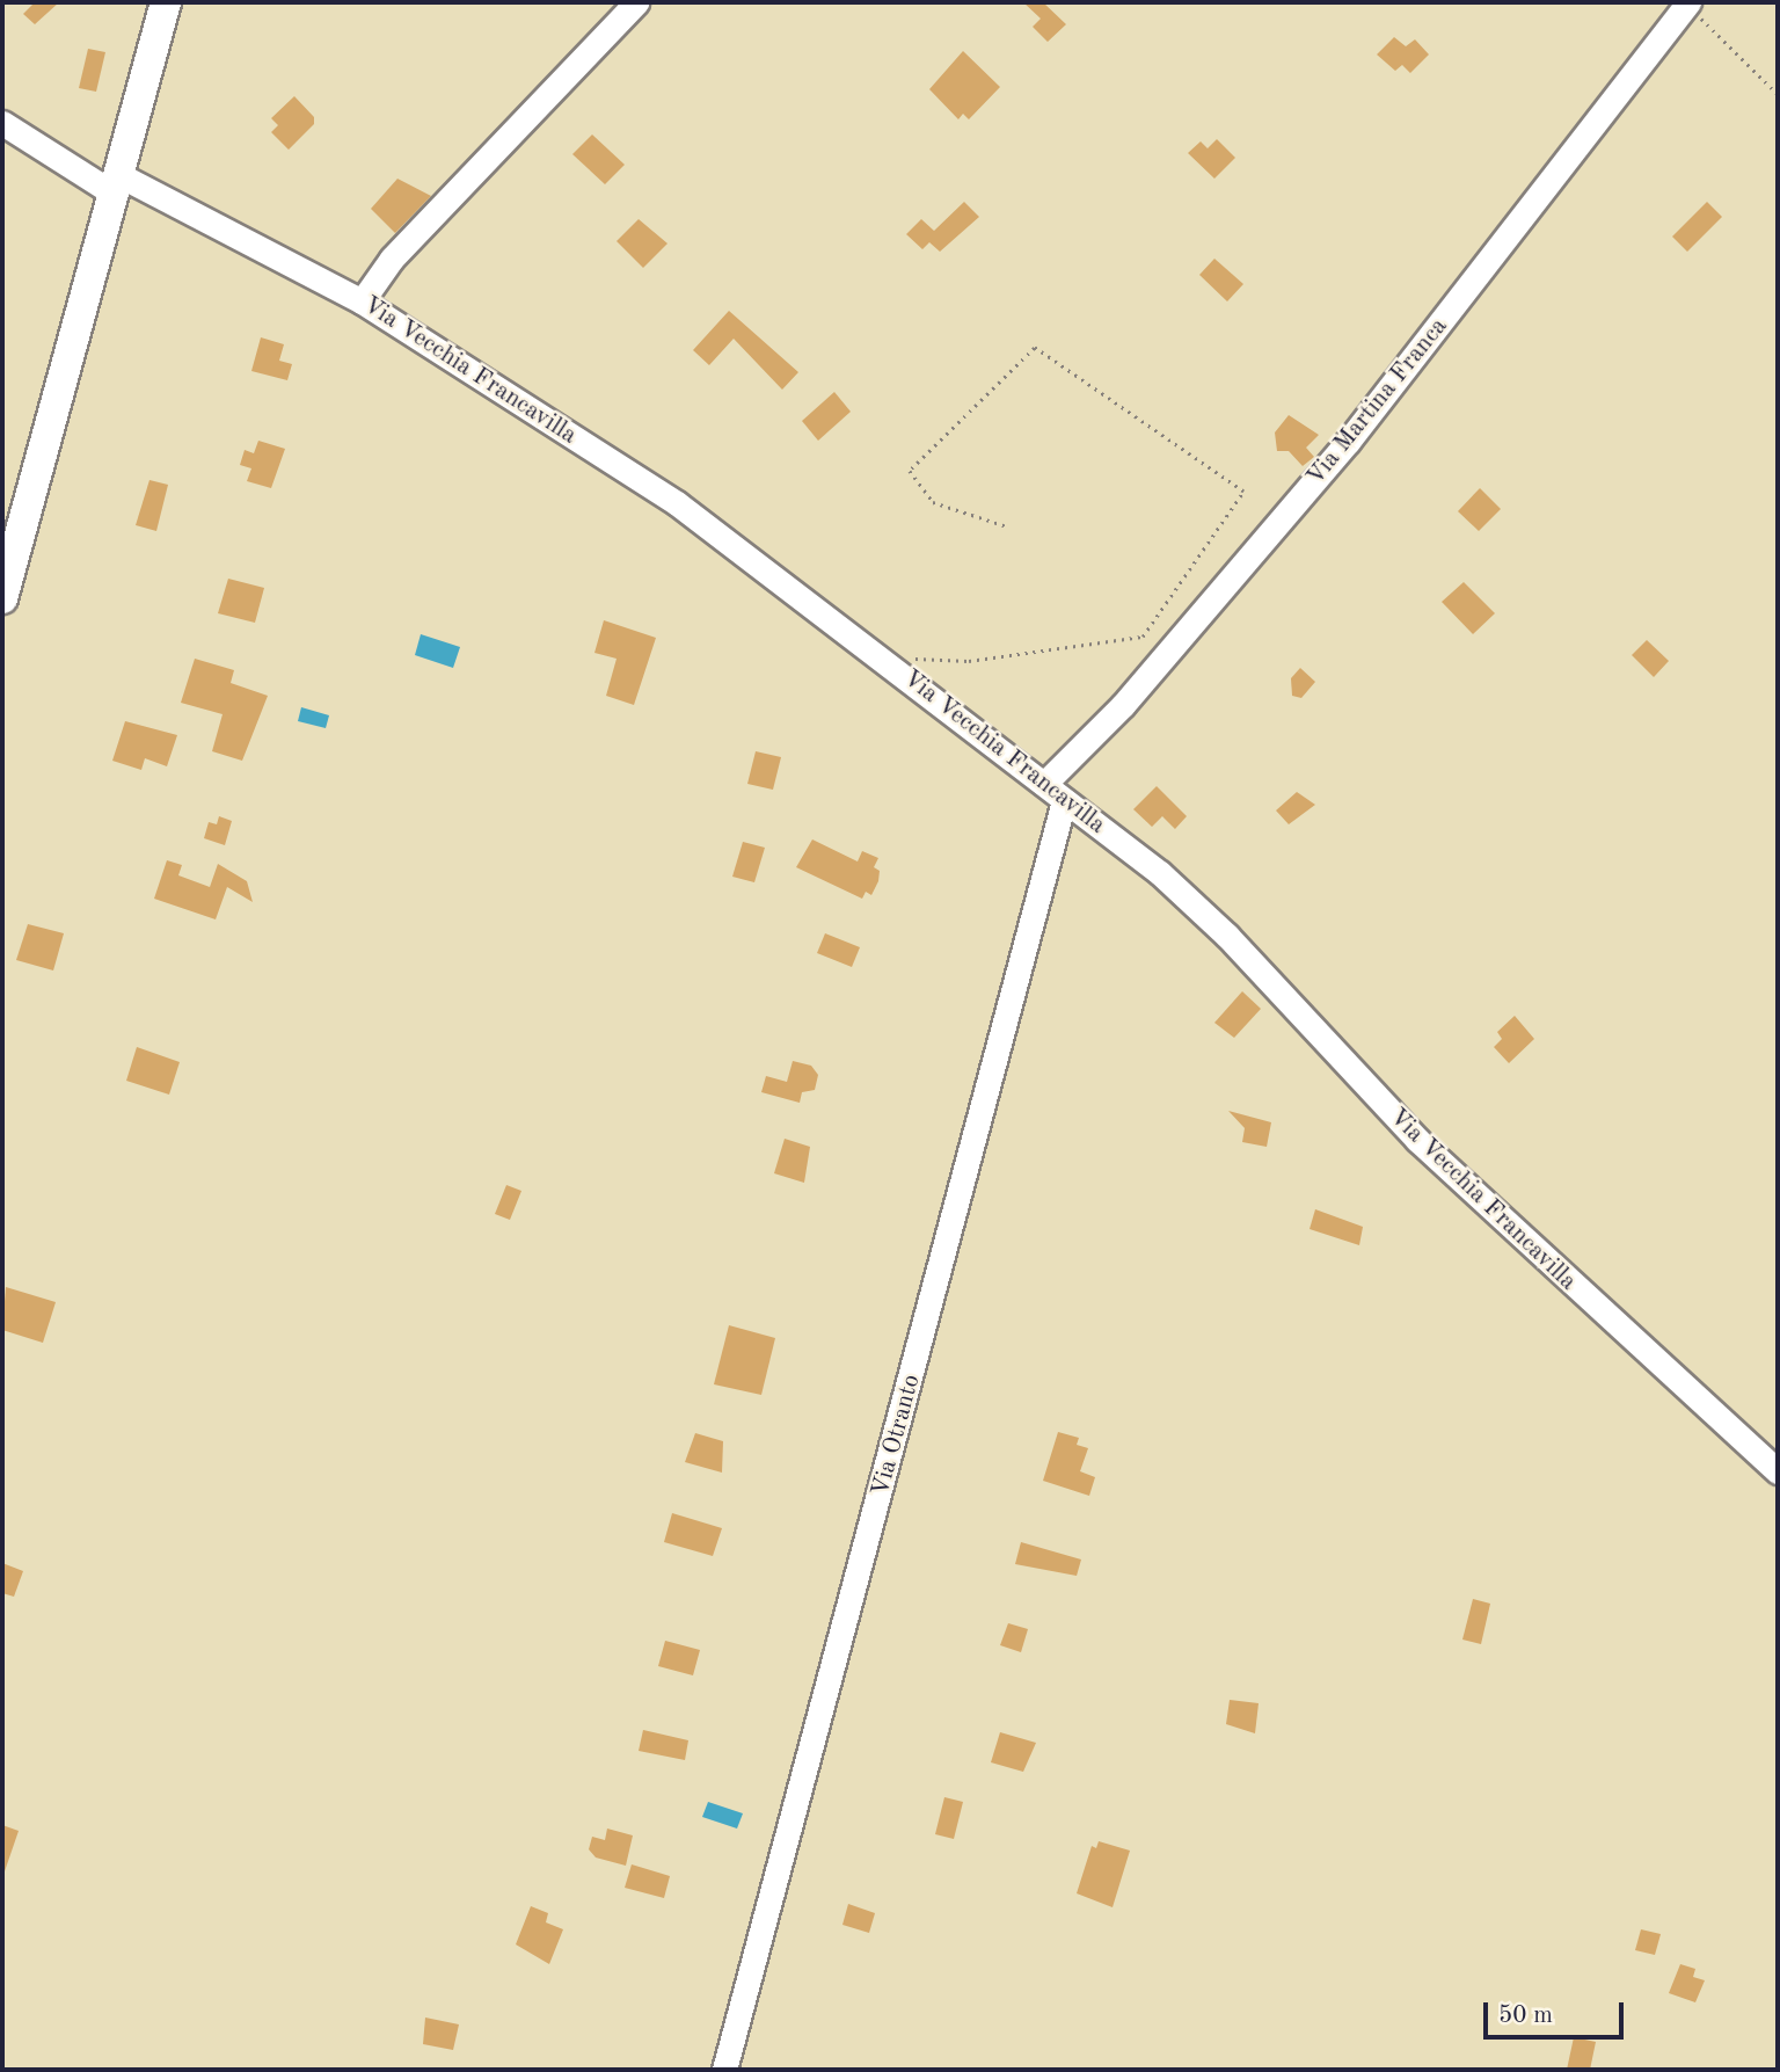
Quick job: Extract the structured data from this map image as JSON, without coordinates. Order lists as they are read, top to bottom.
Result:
{
  "streets": {
    "street": ["Via Vecchia Francavilla", "Via Martina Franca", "Via Otranto"]
  },
  "crossings": [
    ["Via Vecchia Francavilla", "Via Martina Franca"],
    ["Via Vecchia Francavilla", "Via Otranto"]
  ],
  "scale_bar": "50 m"
}
